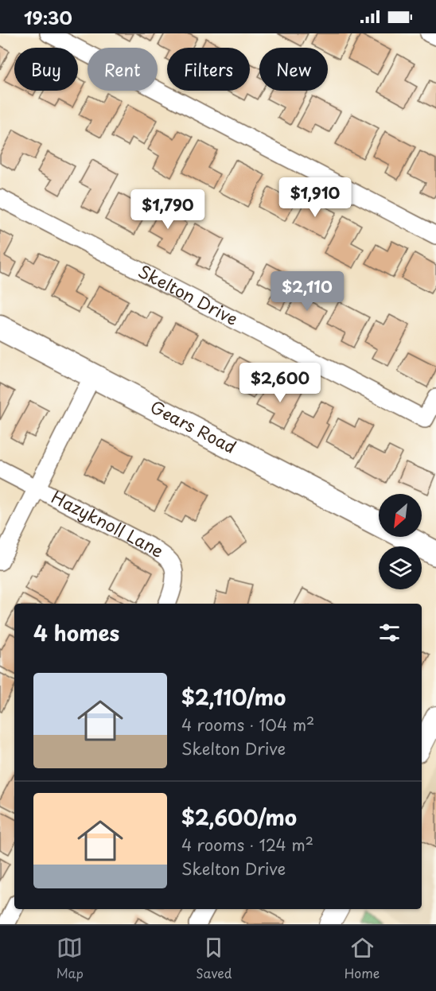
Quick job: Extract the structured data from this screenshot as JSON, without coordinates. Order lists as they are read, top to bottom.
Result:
{
  "streets": {
    "main road": ["Gears Road"],
    "street": ["Skelton Drive", "Hazyknoll Lane"]
  },
  "north": "bottom left",
  "page": {
    "status": "19:30",
    "chip": [
      "Buy",
      "Rent",
      "Filters",
      "New"
    ],
    "price": [
      "$1,910",
      "$1,790",
      "$2,110",
      "$2,600"
    ],
    "heading": "4 homes",
    "list": [
      {
        "name": "$2,110/mo",
        "note": "4 rooms · 104 m² · Skelton Drive"
      },
      {
        "name": "$2,600/mo",
        "note": "4 rooms · 124 m² · Skelton Drive"
      }
    ],
    "tabs": ["Map", "Saved", "Home"]
  }
}
